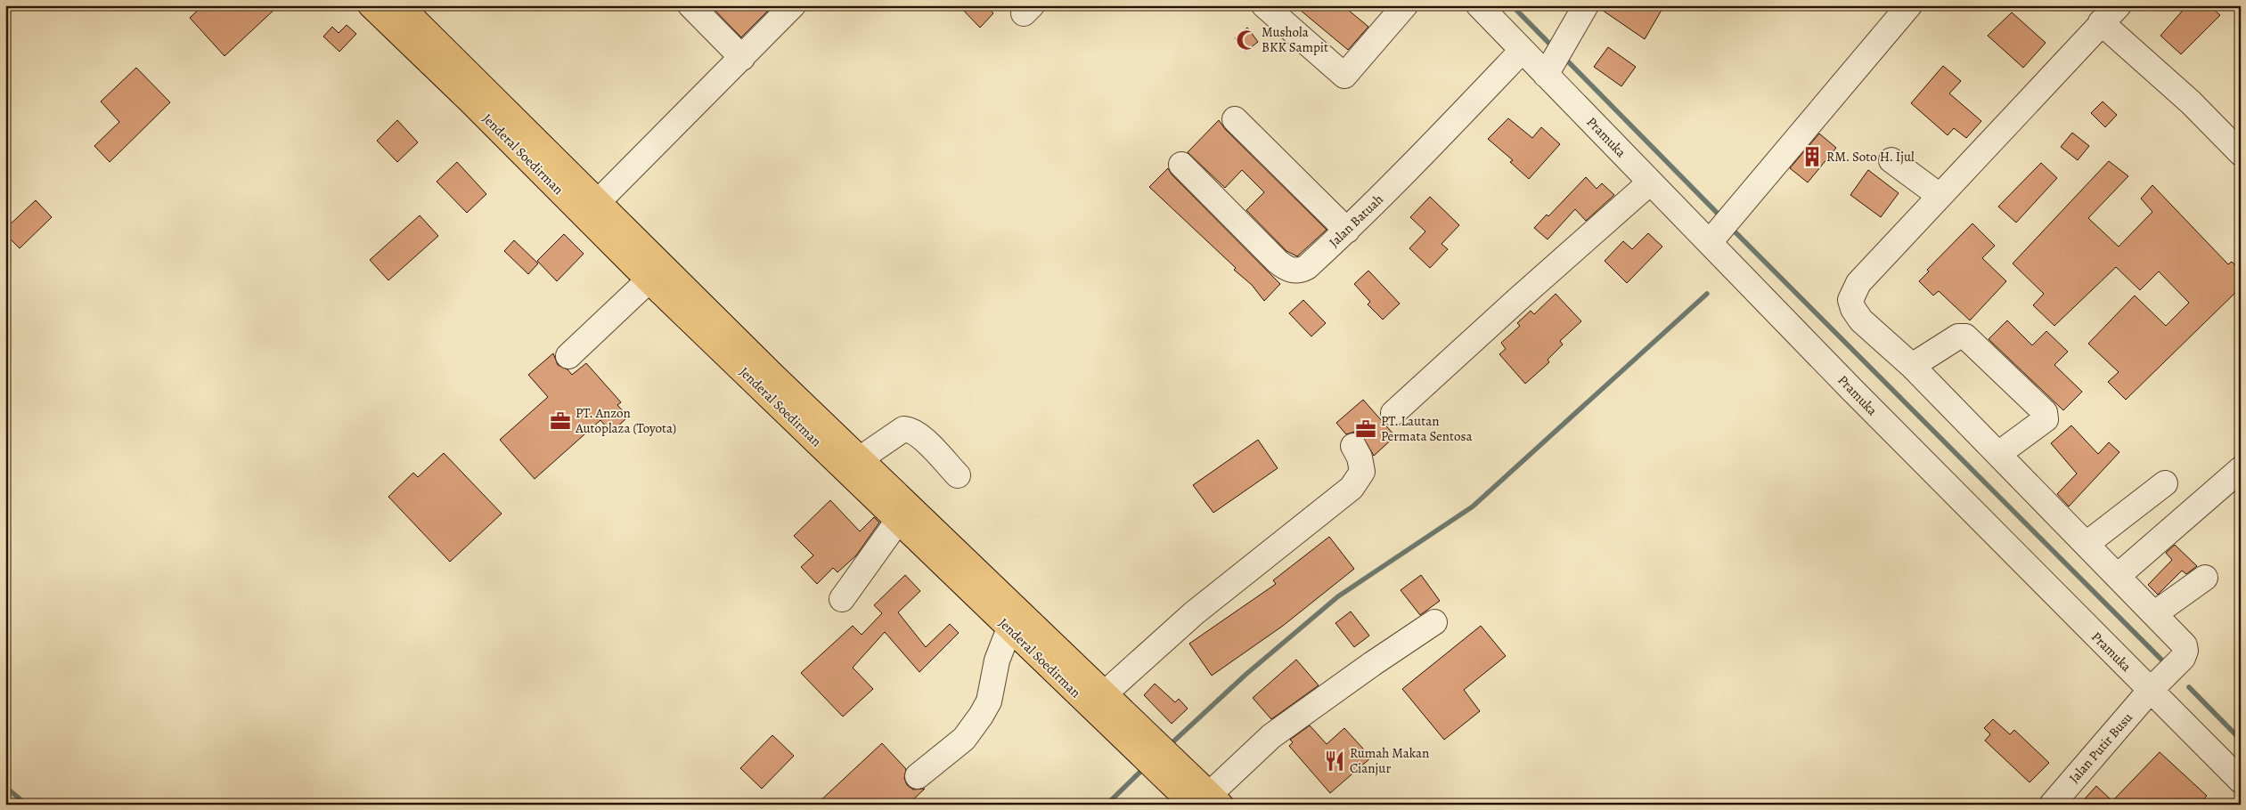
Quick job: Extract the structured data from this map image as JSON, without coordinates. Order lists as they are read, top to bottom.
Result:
{
  "streets": {
    "highway": ["Jenderal Soedirman"],
    "street": ["Pramuka", "Jalan Batuah", "Jalan Putir Busu"]
  },
  "crossings": [
    ["Pramuka", "Jalan Batuah"],
    ["Pramuka", "Jalan Putir Busu"]
  ],
  "places": {
    "mosque": ["Mushola BKK Sampit"],
    "building": ["RM. Soto H. Ijul"],
    "office": ["PT. Anzon Autoplaza (Toyota)", "PT. Lautan Permata Sentosa"],
    "restaurant": ["Rumah Makan Cianjur"]
  }
}
